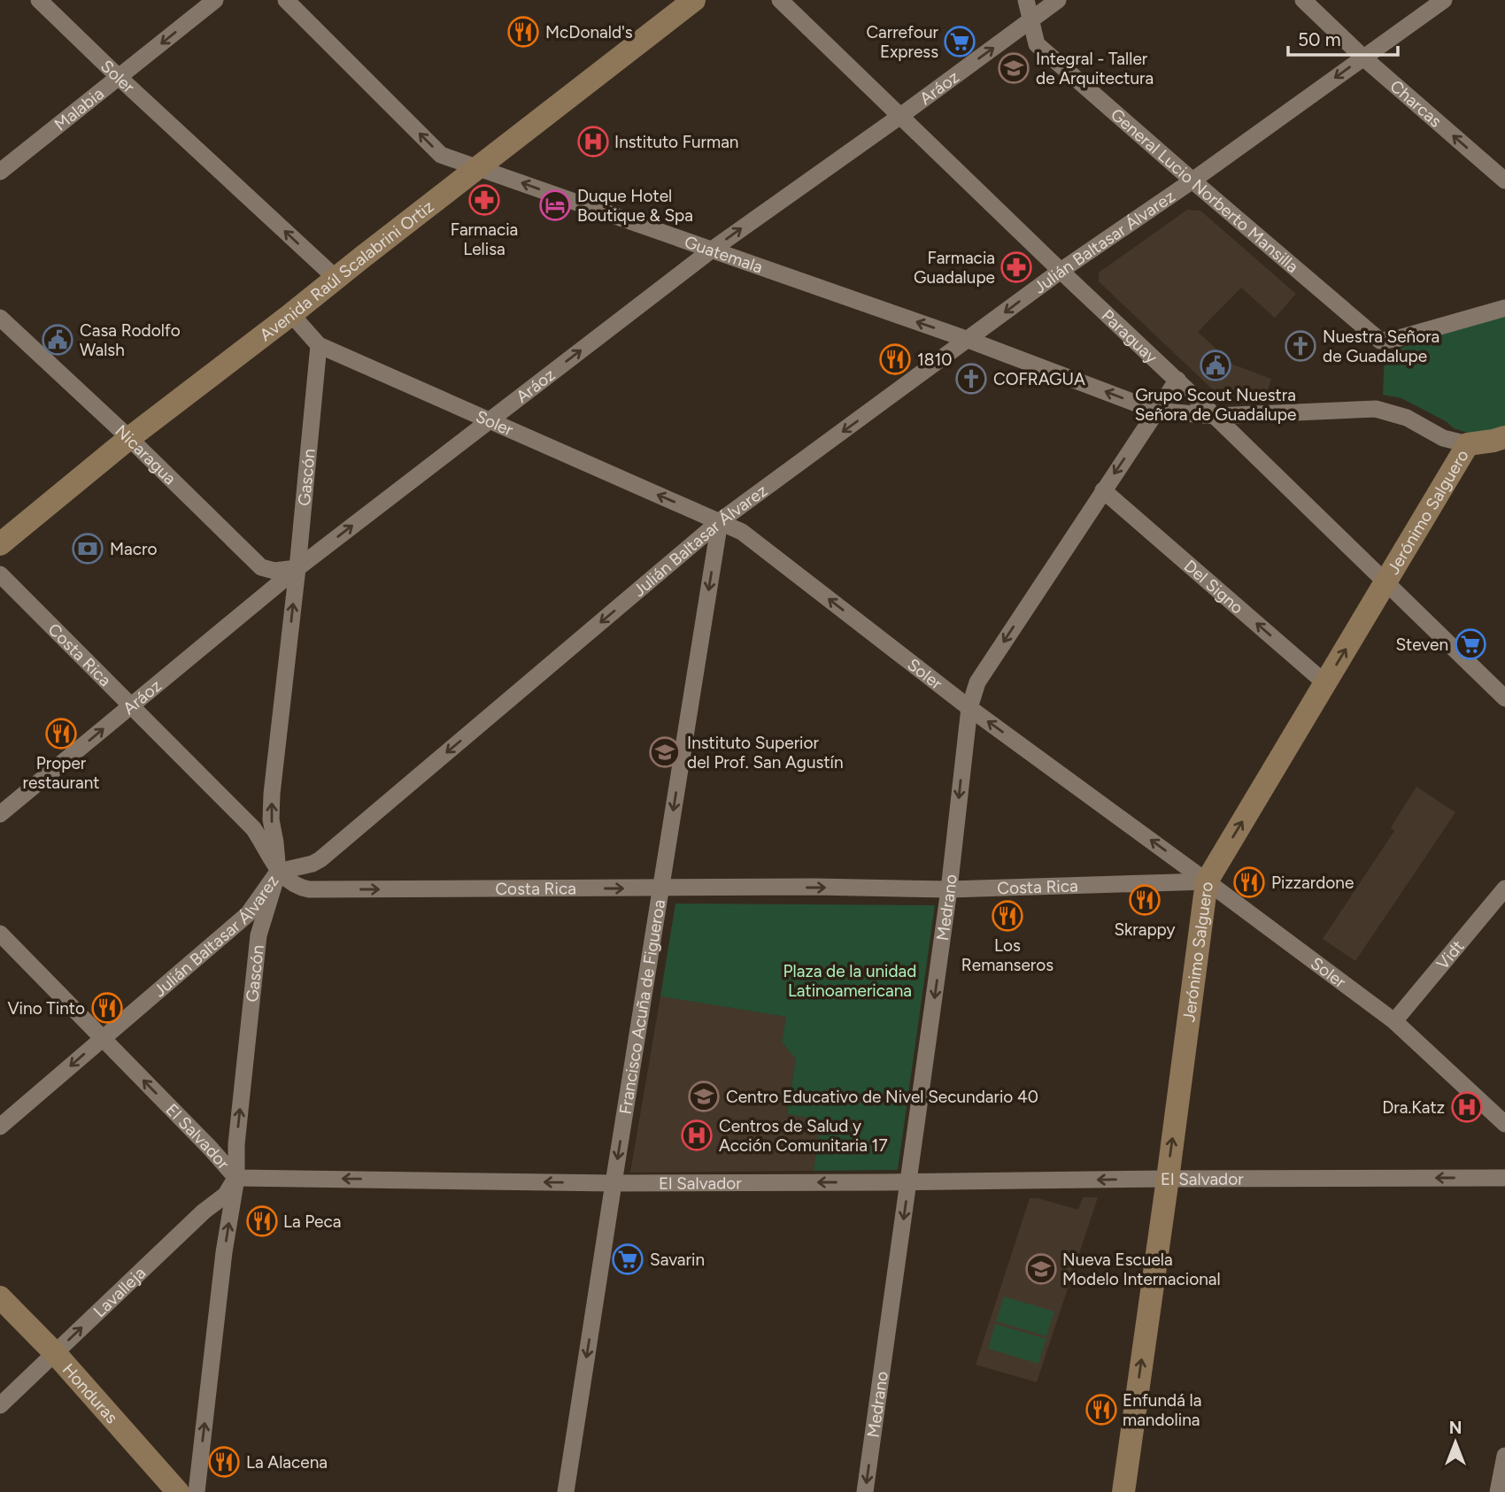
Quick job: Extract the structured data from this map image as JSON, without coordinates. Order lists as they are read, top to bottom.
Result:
{
  "streets": {
    "street": [
      "Soler",
      "Aráoz",
      "Charcas",
      "Malabia",
      "General Lucio Norberto Mansilla",
      "Julián Baltasar Álvarez",
      "Guatemala",
      "Avenida Raúl Scalabrini Ortiz",
      "Paraguay",
      "Nicaragua",
      "Gascón",
      "Jerónimo Salguero",
      "Del Signo",
      "Costa Rica",
      "Medrano",
      "Vidt",
      "Francisco Acuña de Figueroa",
      "El Salvador",
      "Lavalleja",
      "Honduras"
    ]
  },
  "crossings": [
    ["Soler", "Aráoz"],
    ["Soler", "Malabia"],
    ["Soler", "Julián Baltasar Álvarez"],
    ["Soler", "Avenida Raúl Scalabrini Ortiz"],
    ["Soler", "Gascón"],
    ["Soler", "Jerónimo Salguero"],
    ["Soler", "Costa Rica"],
    ["Soler", "Medrano"],
    ["Soler", "Vidt"],
    ["Soler", "Francisco Acuña de Figueroa"],
    ["Aráoz", "General Lucio Norberto Mansilla"],
    ["Aráoz", "Guatemala"],
    ["Aráoz", "Paraguay"],
    ["Aráoz", "Nicaragua"],
    ["Aráoz", "Gascón"],
    ["Aráoz", "Costa Rica"],
    ["Charcas", "Julián Baltasar Álvarez"],
    ["General Lucio Norberto Mansilla", "Julián Baltasar Álvarez"],
    ["Julián Baltasar Álvarez", "Guatemala"],
    ["Julián Baltasar Álvarez", "Paraguay"],
    ["Julián Baltasar Álvarez", "Gascón"],
    ["Julián Baltasar Álvarez", "Costa Rica"],
    ["Julián Baltasar Álvarez", "Francisco Acuña de Figueroa"],
    ["Julián Baltasar Álvarez", "El Salvador"],
    ["Guatemala", "Avenida Raúl Scalabrini Ortiz"],
    ["Guatemala", "Paraguay"],
    ["Guatemala", "Medrano"],
    ["Avenida Raúl Scalabrini Ortiz", "Nicaragua"],
    ["Paraguay", "Jerónimo Salguero"],
    ["Paraguay", "Medrano"],
    ["Nicaragua", "Gascón"],
    ["Gascón", "Costa Rica"],
    ["Gascón", "El Salvador"],
    ["Gascón", "Lavalleja"],
    ["Jerónimo Salguero", "Del Signo"],
    ["Jerónimo Salguero", "Costa Rica"],
    ["Jerónimo Salguero", "El Salvador"],
    ["Del Signo", "Medrano"],
    ["Costa Rica", "Medrano"],
    ["Costa Rica", "Francisco Acuña de Figueroa"],
    ["Medrano", "El Salvador"],
    ["Francisco Acuña de Figueroa", "El Salvador"],
    ["El Salvador", "Lavalleja"],
    ["Lavalleja", "Honduras"]
  ],
  "one_way": [
    "Soler",
    "Aráoz",
    "Charcas",
    "Malabia",
    "Julián Baltasar Álvarez",
    "Guatemala",
    "Gascón",
    "Jerónimo Salguero",
    "Del Signo",
    "Costa Rica",
    "Medrano",
    "Francisco Acuña de Figueroa",
    "El Salvador",
    "Lavalleja"
  ],
  "parks": ["Plaza de la unidad Latinoamericana"],
  "places": {
    "restaurant": [
      "McDonald's",
      "1810",
      "Proper restaurant",
      "Pizzardone",
      "Skrappy",
      "Los Remanseros",
      "Vino Tinto",
      "La Peca",
      "Enfundá la mandolina",
      "La Alacena"
    ],
    "supermarket": ["Carrefour Express", "Steven", "Savarin"],
    "school or university": [
      "Integral - Taller de Arquitectura",
      "Instituto Superior del Prof. San Agustín",
      "Centro Educativo de Nivel Secundario 40",
      "Nueva Escuela Modelo Internacional"
    ],
    "hospital": ["Instituto Furman", "Dra.Katz", "Centros de Salud y Acción Comunitaria 17"],
    "pharmacy": ["Farmacia Lelisa", "Farmacia Guadalupe"],
    "hotel": ["Duque Hotel Boutique & Spa"],
    "public building": ["Casa Rodolfo Walsh", "Grupo Scout Nuestra Señora de Guadalupe"],
    "church": ["Nuestra Señora de Guadalupe", "COFRAGUA"],
    "bank": ["Macro"]
  },
  "scale_bar": "50 m",
  "north": "top"
}
